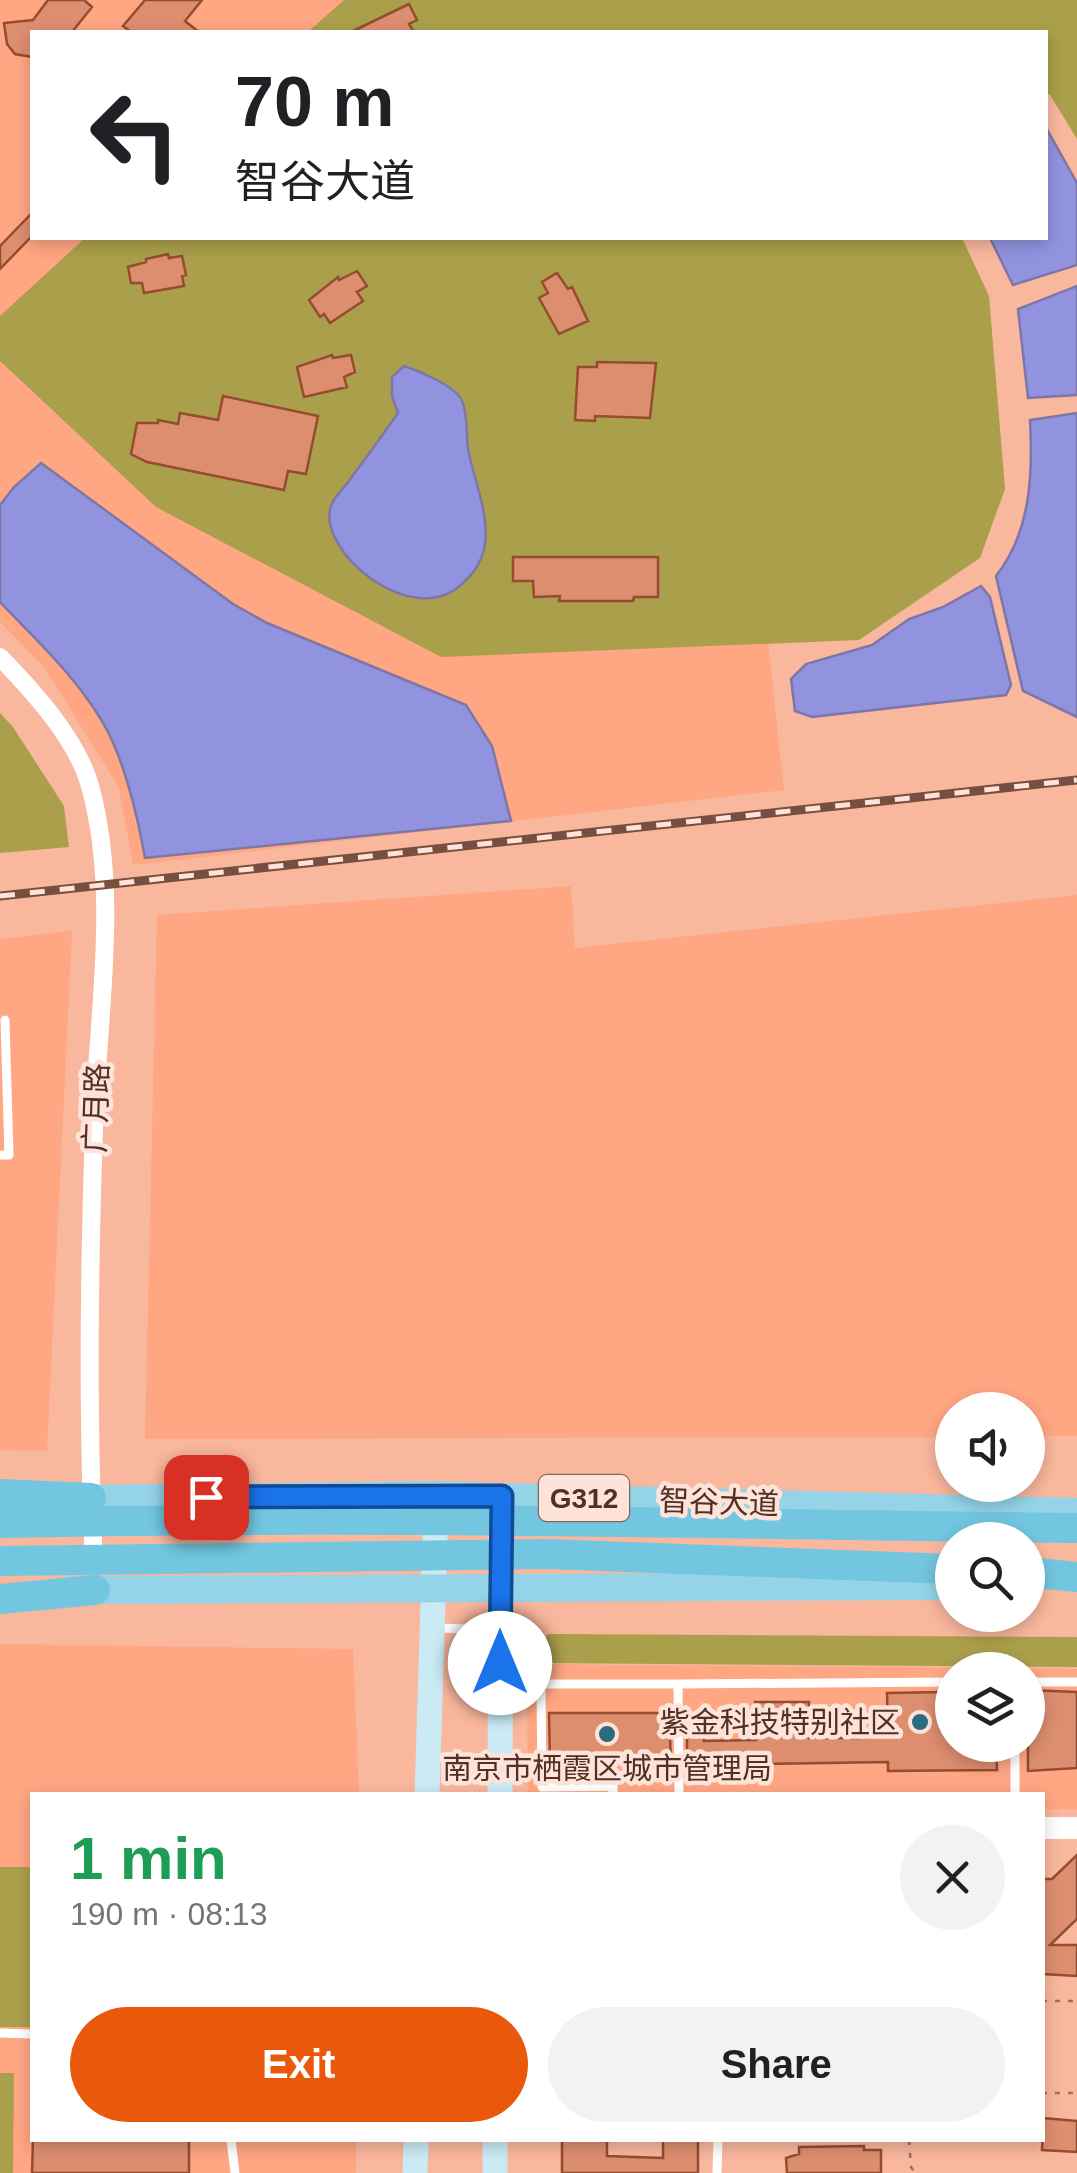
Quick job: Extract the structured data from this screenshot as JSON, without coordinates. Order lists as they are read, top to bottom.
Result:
{
  "streets": {
    "highway": ["G312", "智谷大道"],
    "street": ["广月路"]
  },
  "crossings": [
    ["广月路", "智谷大道"]
  ],
  "places": ["紫金科技特别社区", "南京市栖霞区城市管理局"],
  "page": {
    "turn": ["70 m", "智谷大道"],
    "heading": ["1 min", "190 m · 08:13"],
    "buttons": ["Exit", "Share"]
  }
}
